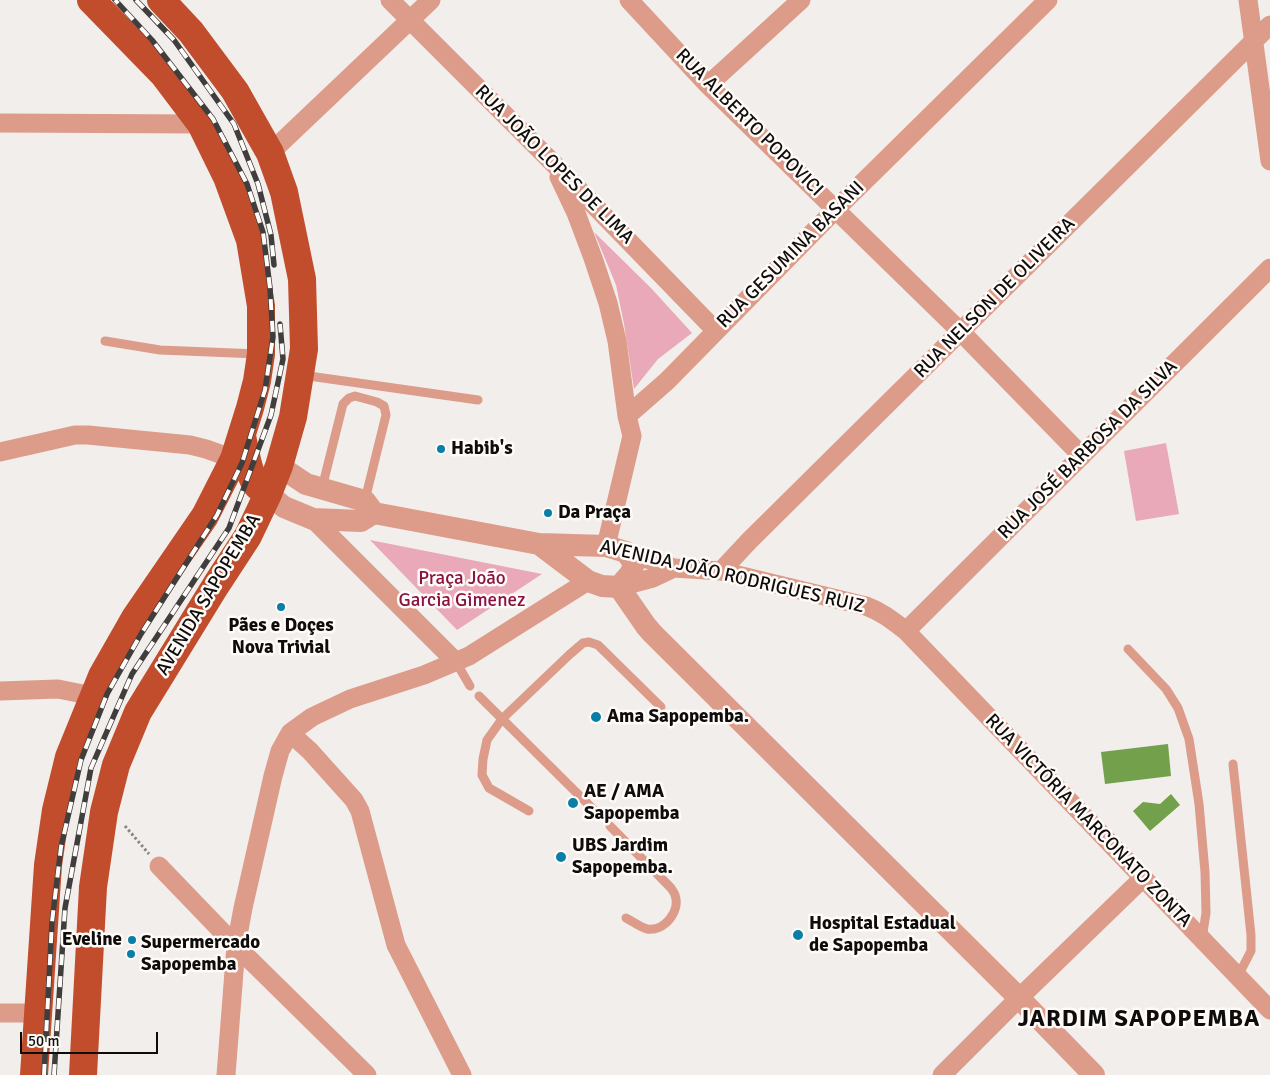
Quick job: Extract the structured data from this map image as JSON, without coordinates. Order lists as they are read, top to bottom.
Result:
{
  "streets": {
    "main road": ["AVENIDA SAPOPEMBA"],
    "street": [
      "RUA ALBERTO POPOVICI",
      "RUA JOÃO LOPES DE LIMA",
      "RUA GESUMINA BASANI",
      "RUA NELSON DE OLIVEIRA",
      "RUA JOSÉ BARBOSA DA SILVA",
      "AVENIDA JOÃO RODRIGUES RUIZ",
      "RUA VICTÓRIA MARCONATO ZONTA"
    ]
  },
  "crossings": [
    ["RUA ALBERTO POPOVICI", "RUA GESUMINA BASANI"],
    ["RUA ALBERTO POPOVICI", "RUA NELSON DE OLIVEIRA"],
    ["RUA ALBERTO POPOVICI", "RUA JOSÉ BARBOSA DA SILVA"],
    ["RUA JOÃO LOPES DE LIMA", "RUA GESUMINA BASANI"],
    ["RUA NELSON DE OLIVEIRA", "AVENIDA JOÃO RODRIGUES RUIZ"],
    ["RUA JOSÉ BARBOSA DA SILVA", "AVENIDA JOÃO RODRIGUES RUIZ"],
    ["RUA JOSÉ BARBOSA DA SILVA", "RUA VICTÓRIA MARCONATO ZONTA"],
    ["AVENIDA JOÃO RODRIGUES RUIZ", "AVENIDA SAPOPEMBA"],
    ["AVENIDA JOÃO RODRIGUES RUIZ", "RUA VICTÓRIA MARCONATO ZONTA"]
  ],
  "districts": ["JARDIM SAPOPEMBA"],
  "parks": ["Praça João Garcia Gimenez"],
  "places": [
    "Habib's",
    "Da Praça",
    "Pães e Doçes Nova Trivial",
    "Ama Sapopemba.",
    "AE / AMA Sapopemba",
    "UBS Jardim Sapopemba.",
    "Hospital Estadual de Sapopemba",
    "Eveline",
    "Supermercado Sapopemba"
  ],
  "scale_bar": "50 m"
}
